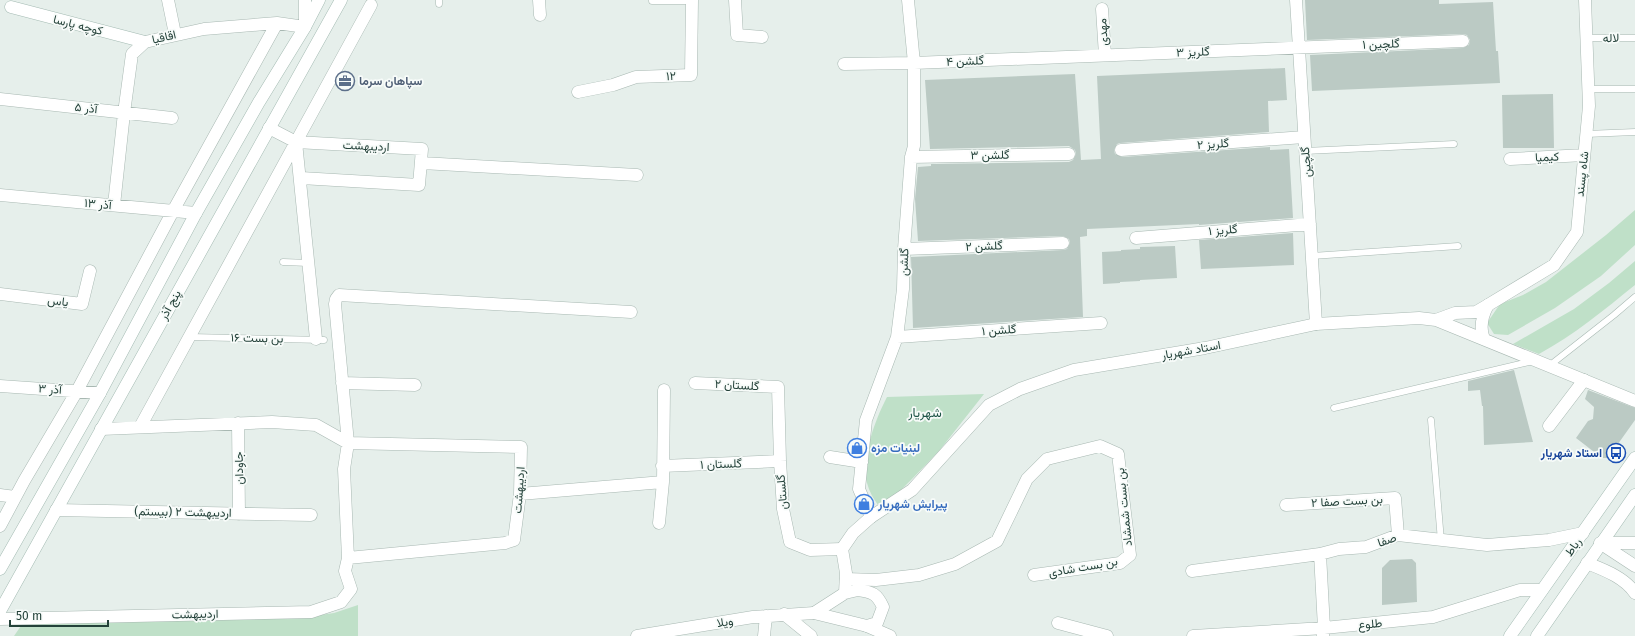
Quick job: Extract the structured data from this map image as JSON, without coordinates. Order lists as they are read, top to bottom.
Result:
{
  "streets": {
    "street": [
      "کوچه پارسا",
      "مهدی",
      "اقاقیا",
      "گلچین ۱",
      "گلریز ۳",
      "گلشن ۴",
      "۱۲",
      "آذر ۵",
      "گلریز ۲",
      "اردیبهشت",
      "گلشن ۳",
      "کیمیا",
      "گلچین",
      "شاه پسند",
      "۱۳ آذر",
      "گلریز ۱",
      "گلشن ۲",
      "گلشن",
      "یاس",
      "پنج آذر",
      "گلشن ۱",
      "استاد شهریار",
      "گلستان ۲",
      "آذر ۳",
      "گلستان ۱",
      "جاودان",
      "گلستان",
      "بن بست صفا ۲",
      "بن بست شمشاد",
      "اردیبهشت ۲ (بیستم)",
      "صفا",
      "رباط",
      "بن بست شادی",
      "ویلا",
      "طلوع"
    ],
    "lane": ["لاله", "بن بست ۱۶"]
  },
  "crossings": [
    ["کوچه پارسا", "اقاقیا"],
    ["مهدی", "گلریز ۳"],
    ["اقاقیا", "آذر ۵"],
    ["اقاقیا", "۱۳ آذر"],
    ["اقاقیا", "پنج آذر"],
    ["لاله", "شاه پسند"],
    ["گلچین ۱", "گلریز ۳"],
    ["گلچین ۱", "گلچین"],
    ["گلریز ۳", "گلشن ۴"],
    ["گلریز ۳", "گلچین"],
    ["گلشن ۴", "گلشن"],
    ["گلریز ۲", "گلچین"],
    ["اردیبهشت", "پنج آذر"],
    ["اردیبهشت", "جاودان"],
    ["گلشن ۳", "گلشن"],
    ["کیمیا", "شاه پسند"],
    ["گلچین", "گلریز ۱"],
    ["گلچین", "استاد شهریار"],
    ["شاه پسند", "استاد شهریار"],
    ["۱۳ آذر", "پنج آذر"],
    ["گلشن ۲", "گلشن"],
    ["گلشن", "گلشن ۱"],
    ["گلشن", "استاد شهریار"],
    ["پنج آذر", "آذر ۳"],
    ["پنج آذر", "اردیبهشت ۲ (بیستم)"],
    ["استاد شهریار", "گلستان"],
    ["گلستان ۲", "گلستان"],
    ["گلستان ۱", "گلستان"],
    ["جاودان", "اردیبهشت ۲ (بیستم)"],
    ["بن بست صفا ۲", "صفا"],
    ["بن بست شمشاد", "بن بست شادی"],
    ["صفا", "رباط"],
    ["رباط", "طلوع"]
  ],
  "districts": ["شهریار"],
  "places": {
    "office": ["سپاهان سرما"],
    "shop": ["لبنیات مزه", "پیرایش شهریار"],
    "bus stop": ["استاد شهریار"]
  },
  "scale_bar": "50 m"
}
